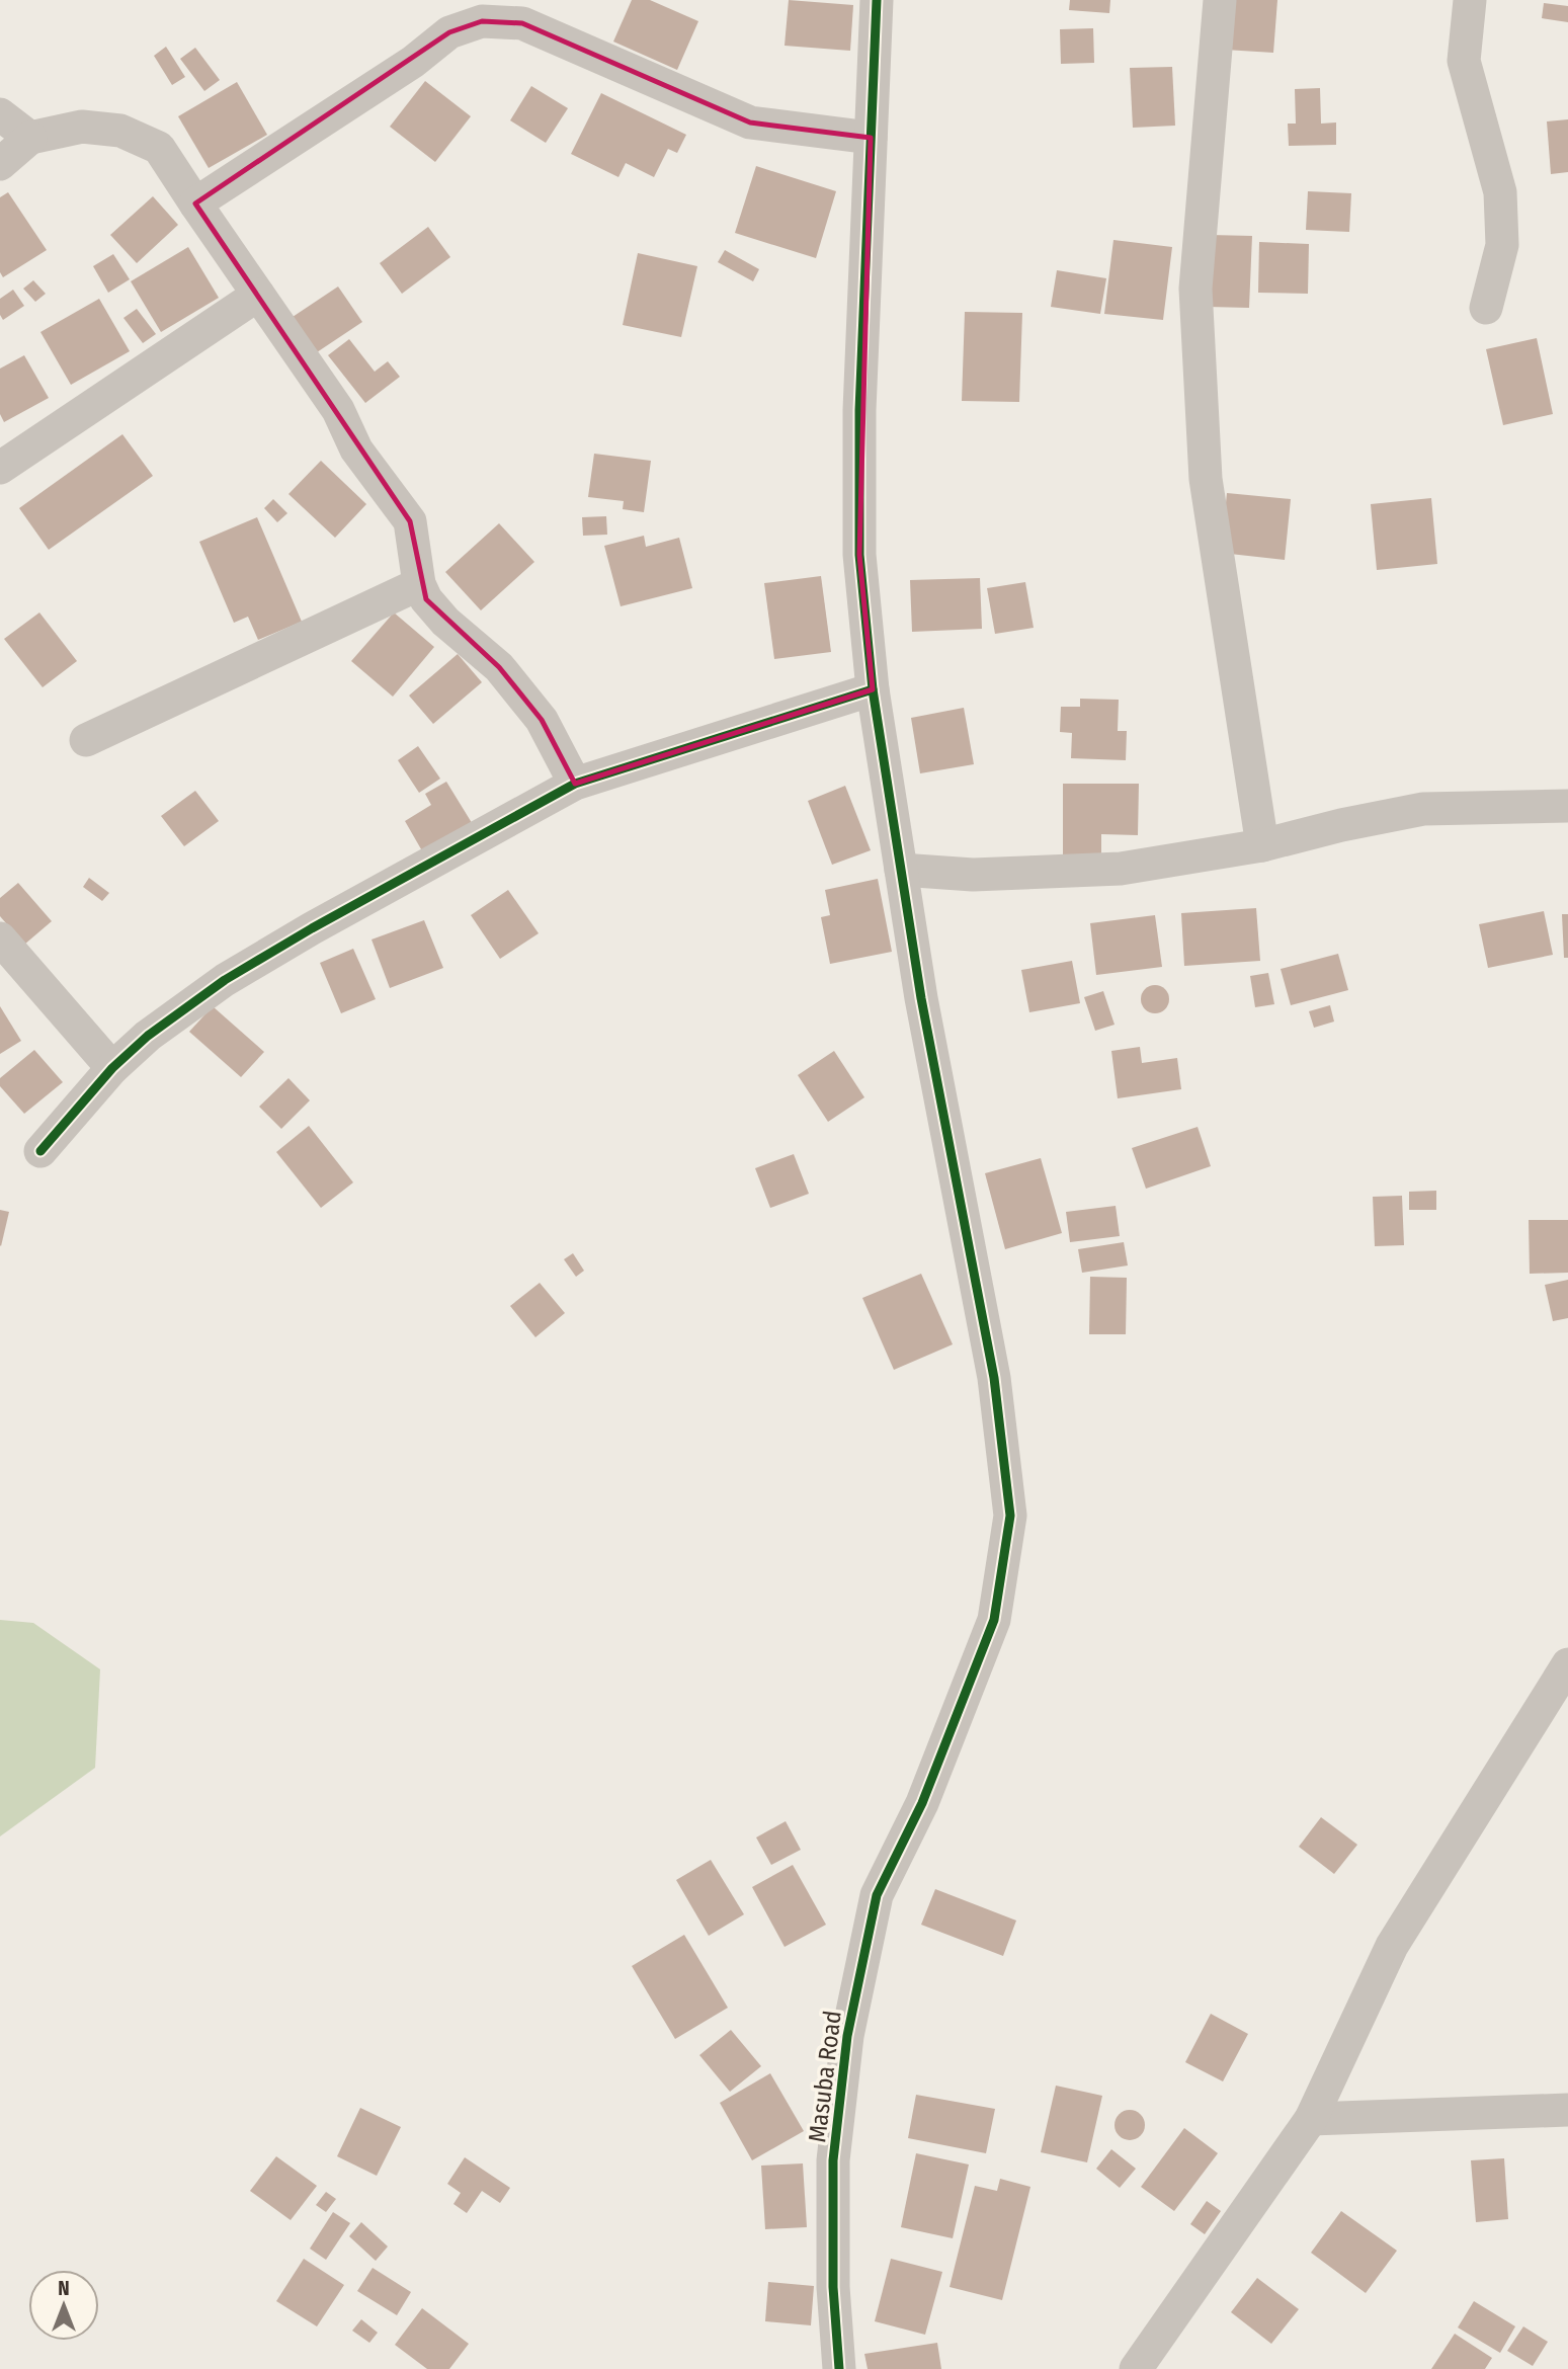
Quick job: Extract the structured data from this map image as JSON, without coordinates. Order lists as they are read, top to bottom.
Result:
{
  "streets": {
    "street": ["Masuba Road"]
  },
  "north": "top"
}
